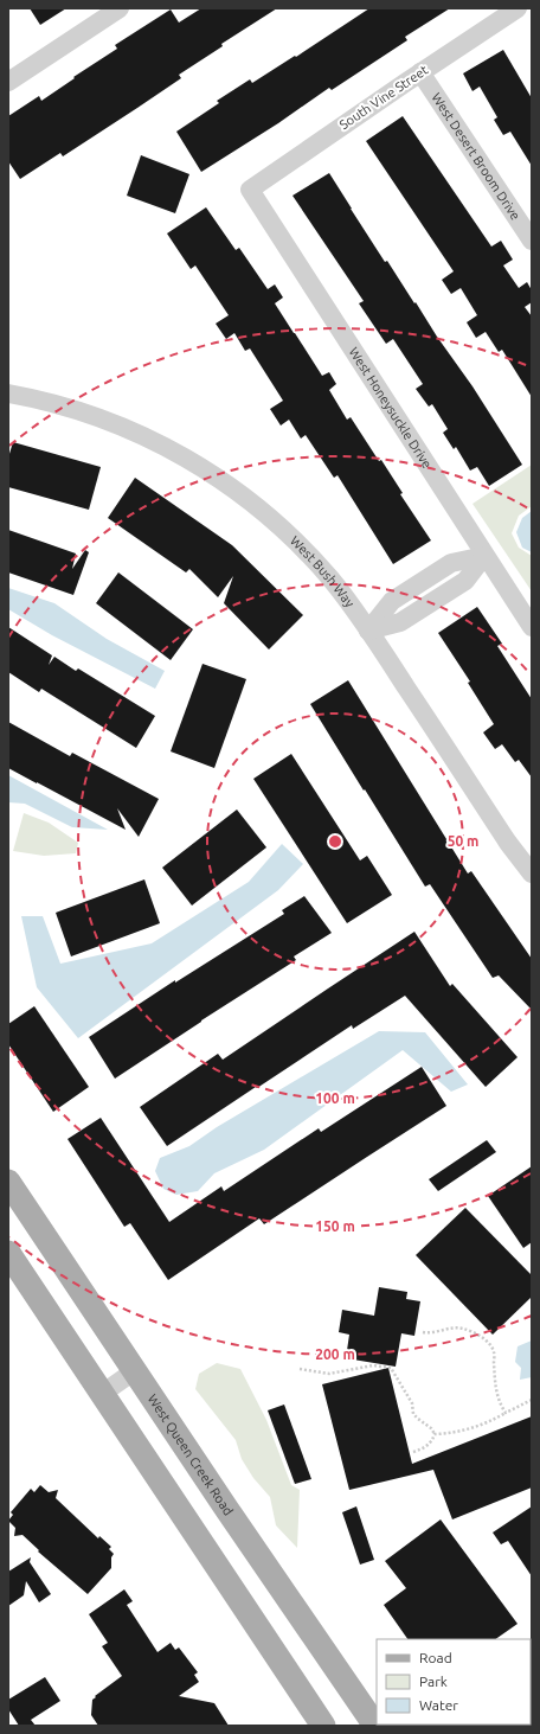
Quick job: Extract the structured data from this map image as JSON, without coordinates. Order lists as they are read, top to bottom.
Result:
{
  "streets": {
    "main road": ["West Queen Creek Road"],
    "street": [
      "South Vine Street",
      "West Desert Broom Drive",
      "West Honeysuckle Drive",
      "West Bush Way"
    ]
  },
  "crossings": [
    ["South Vine Street", "West Desert Broom Drive"],
    ["South Vine Street", "West Honeysuckle Drive"]
  ],
  "legend": ["Road", "Park", "Water"],
  "rings": [
    "50 m",
    "100 m",
    "150 m",
    "200 m"
  ]
}
